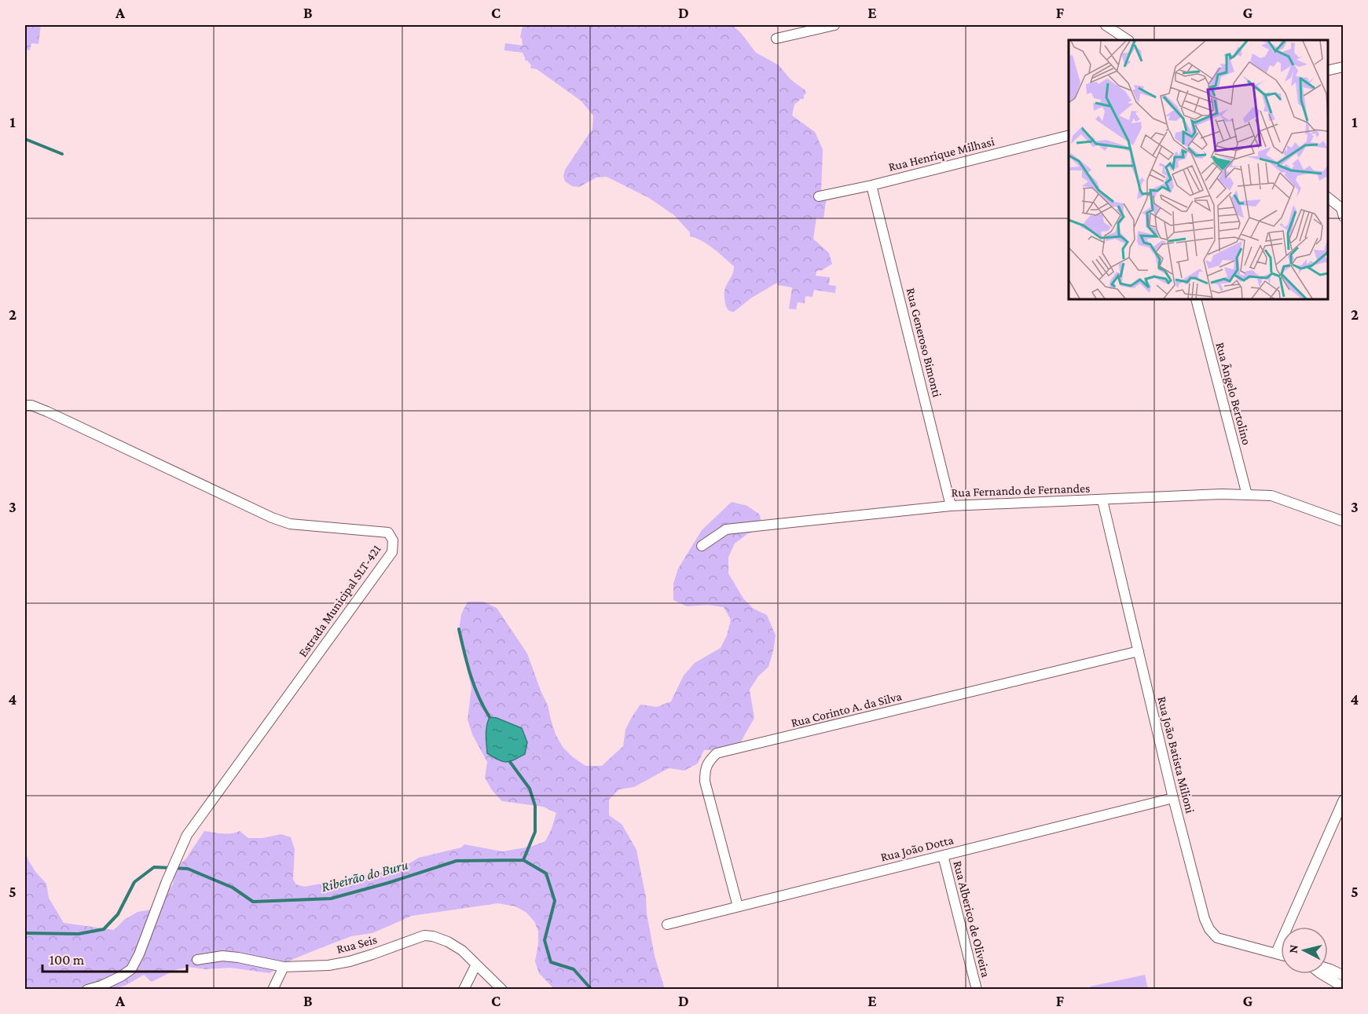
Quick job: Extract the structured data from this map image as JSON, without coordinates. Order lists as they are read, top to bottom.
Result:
{
  "streets": {
    "street": [
      "Rua Henrique Milhasi",
      "Rua Generoso Bimonti",
      "Rua Ângelo Bertolino",
      "Rua Fernando de Fernandes",
      "Estrada Municipal SLT-421",
      "Rua Corinto A. da Silva",
      "Rua João Batista Milioni",
      "Rua João Dotta",
      "Rua Alberico de Oliveira",
      "Rua Seis"
    ]
  },
  "crossings": [
    ["Rua Henrique Milhasi", "Rua Generoso Bimonti"],
    ["Rua Generoso Bimonti", "Rua Fernando de Fernandes"],
    ["Rua Ângelo Bertolino", "Rua Fernando de Fernandes"],
    ["Rua Fernando de Fernandes", "Rua João Batista Milioni"],
    ["Rua Corinto A. da Silva", "Rua João Batista Milioni"],
    ["Rua Corinto A. da Silva", "Rua João Dotta"],
    ["Rua João Batista Milioni", "Rua João Dotta"],
    ["Rua João Dotta", "Rua Alberico de Oliveira"]
  ],
  "water": ["Ribeirão do Buru"],
  "scale_bar": "100 m",
  "north": "left",
  "grid": {
    "columns": [
      "A",
      "B",
      "C",
      "D",
      "E",
      "F",
      "G"
    ],
    "rows": [
      "1",
      "2",
      "3",
      "4",
      "5"
    ]
  }
}
